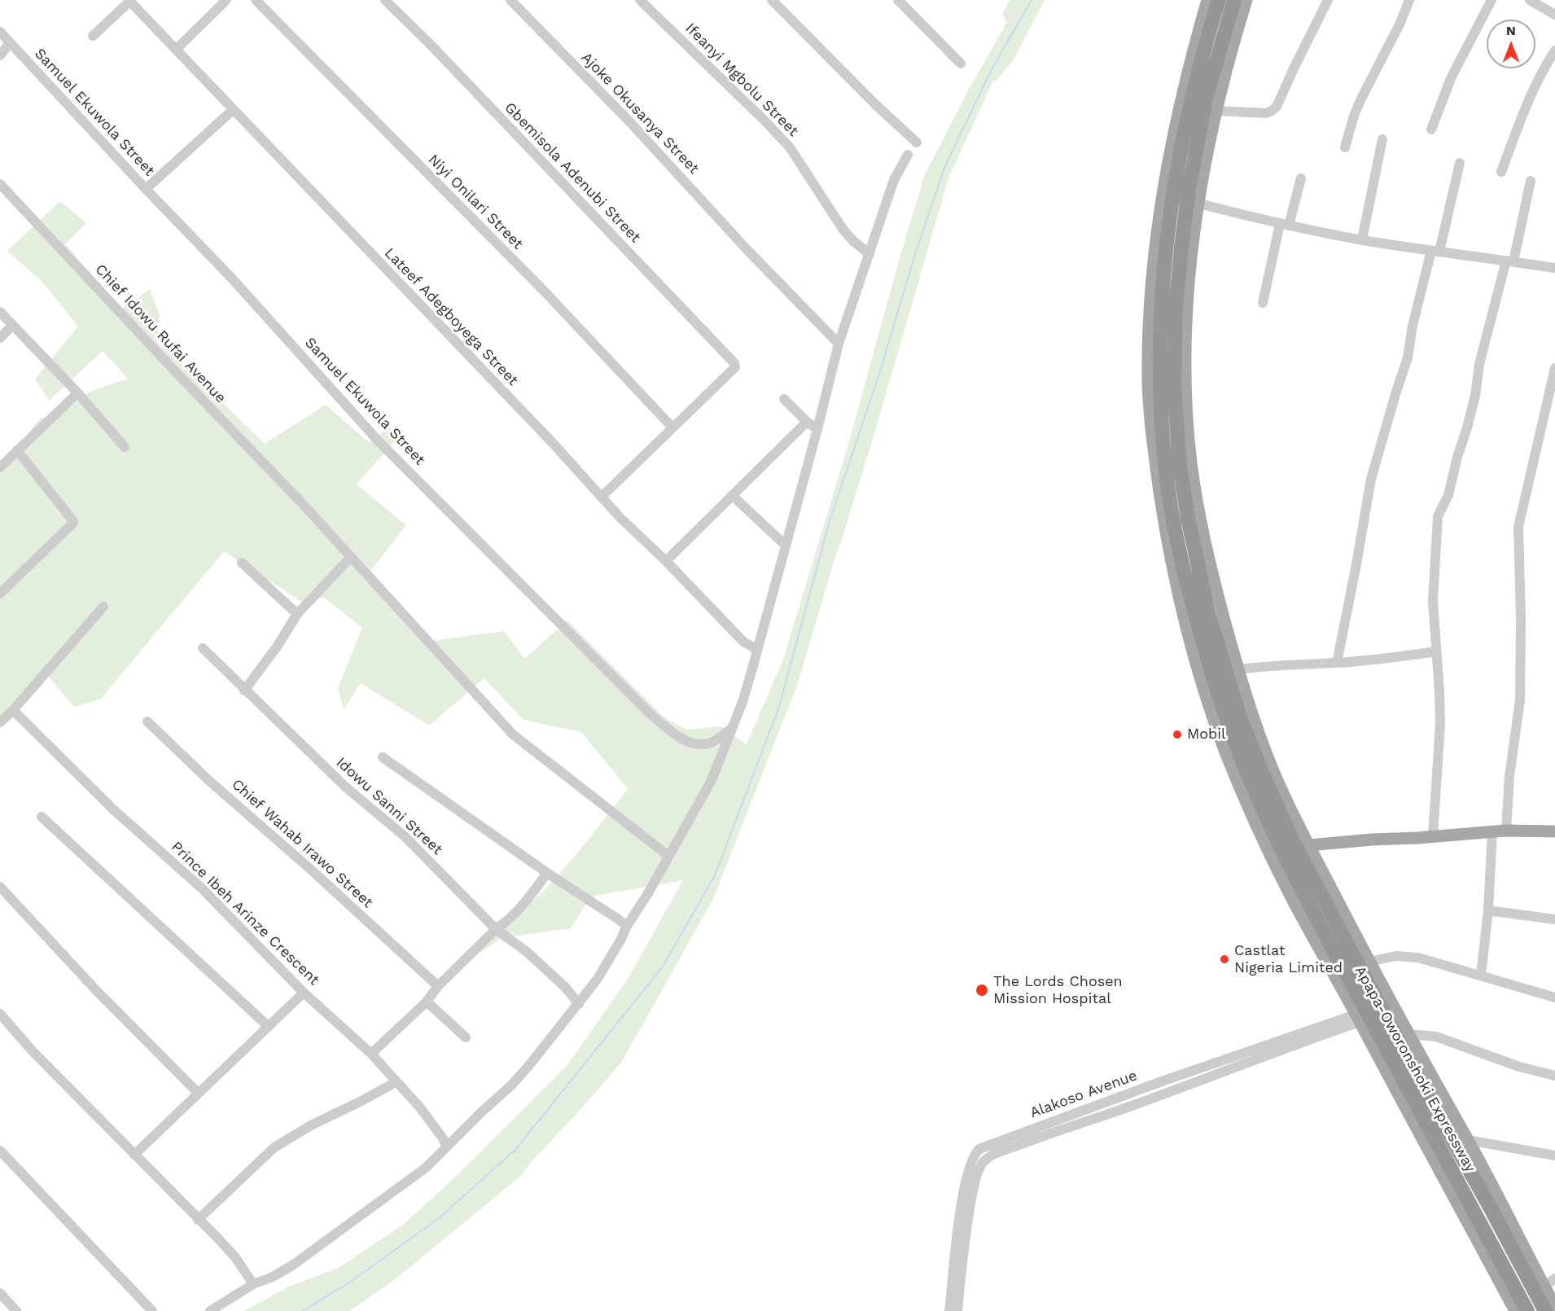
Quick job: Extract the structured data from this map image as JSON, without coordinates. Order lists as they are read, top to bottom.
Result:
{
  "streets": {
    "highway": ["Apapa-Oworonshoki Expressway"],
    "street": [
      "Ifeanyi Mgbolu Street",
      "Samuel Ekuwola Street",
      "Ajoke Okusanya Street",
      "Gbemisola Adenubi Street",
      "Niyi Onilari Street",
      "Lateef Adegboyega Street",
      "Chief Idowu Rufai Avenue",
      "Idowu Sanni Street",
      "Chief Wahab Irawo Street",
      "Prince Ibeh Arinze Crescent",
      "Alakoso Avenue"
    ]
  },
  "crossings": [
    ["Gbemisola Adenubi Street", "Niyi Onilari Street"],
    ["Apapa-Oworonshoki Expressway", "Alakoso Avenue"]
  ],
  "places": ["Mobil", "Castlat Nigeria Limited", "The Lords Chosen Mission Hospital"],
  "north": "top"
}
